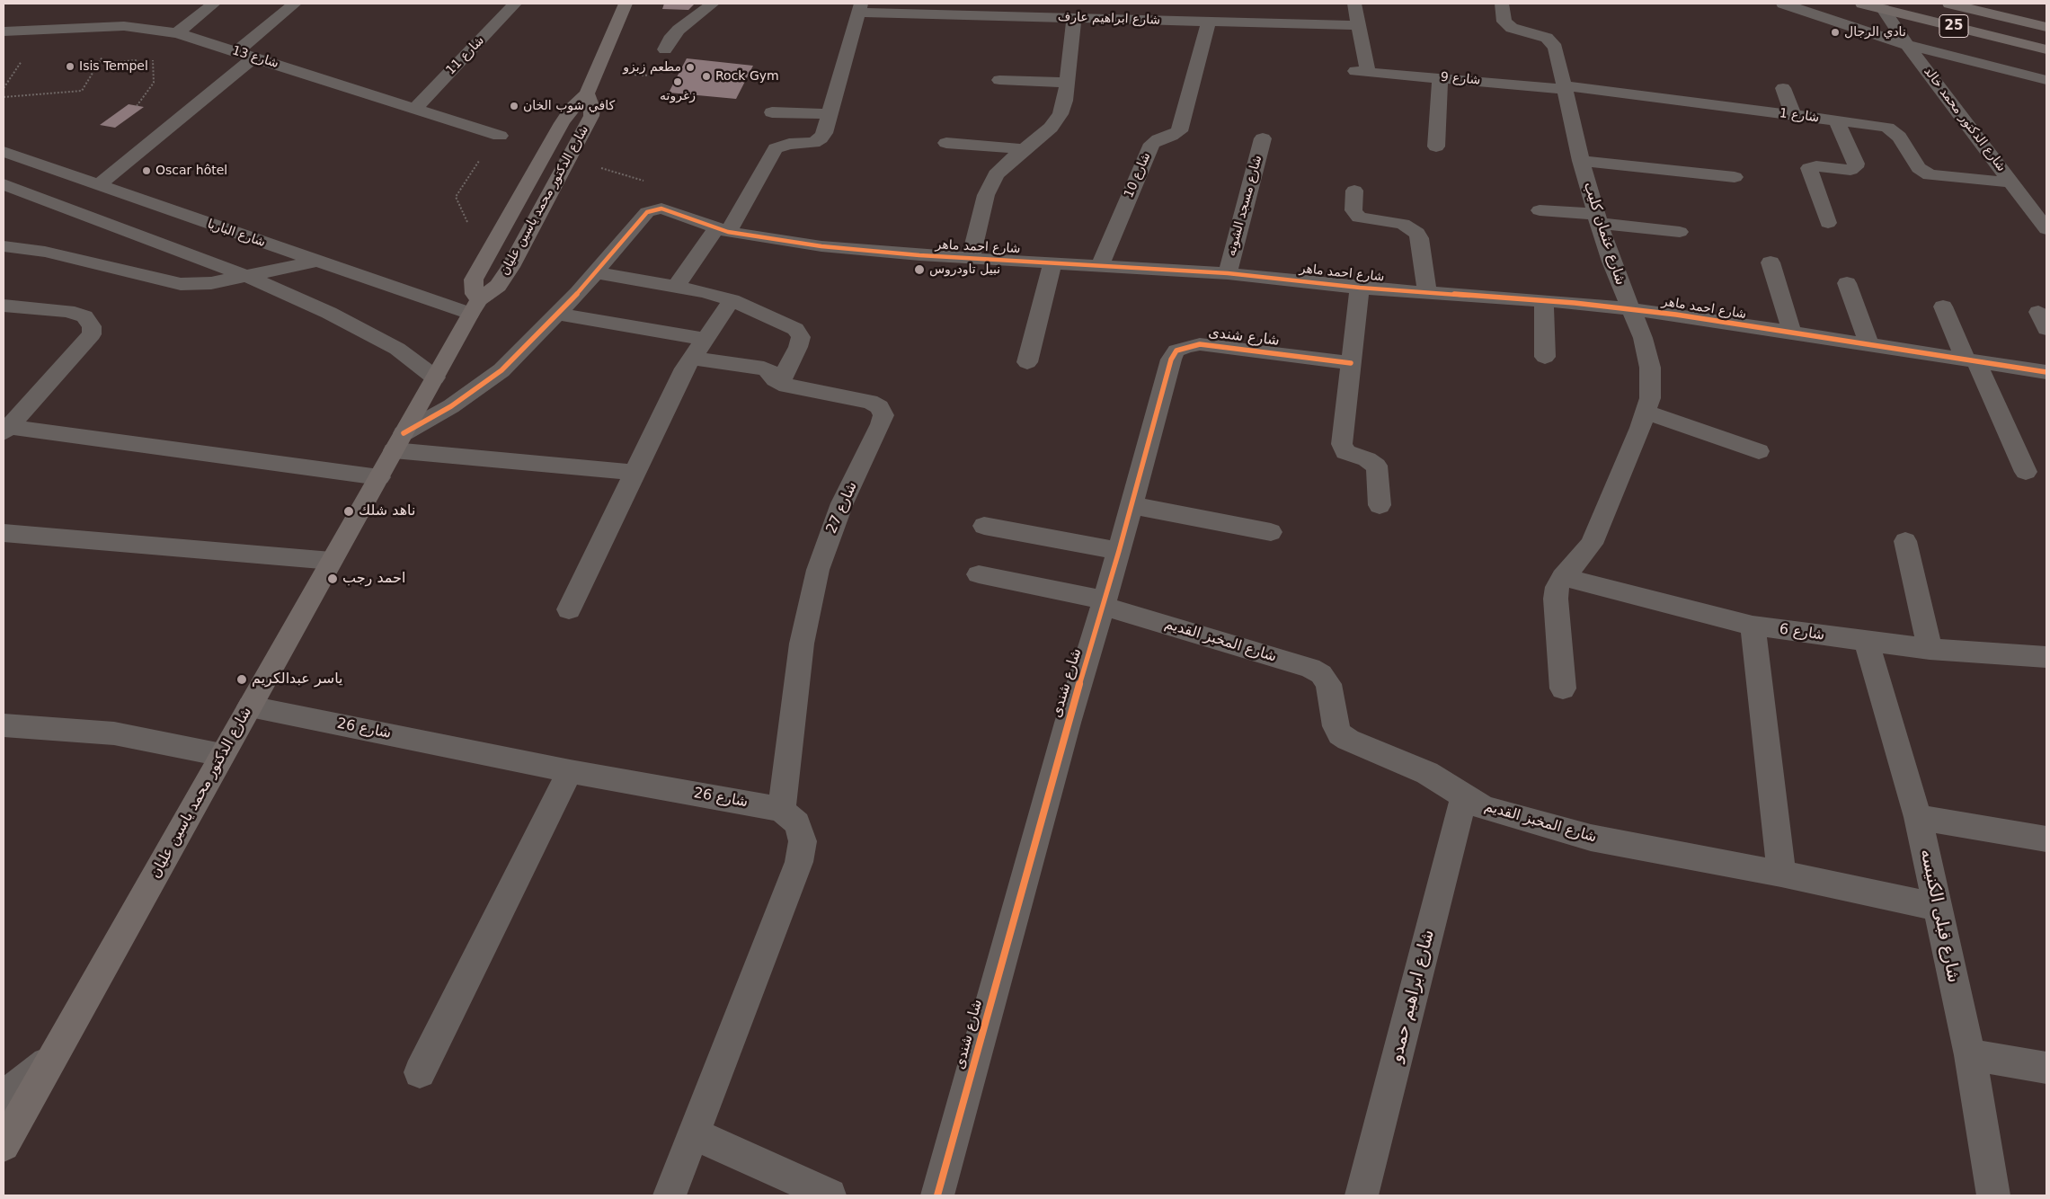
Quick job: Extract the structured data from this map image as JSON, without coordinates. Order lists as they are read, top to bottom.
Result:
{
  "streets": {
    "main road": ["25", "شارع الدكتور محمد ياسين عليان"],
    "street": [
      "شارع ابراهيم عارف",
      "شارع 11",
      "شارع 13",
      "شارع 9",
      "شارع 1",
      "شارع الدكتور محمد خالد",
      "شارع 10",
      "شارع مسجد الشونه",
      "شارع الباريا",
      "شارع عثمان كليب",
      "شارع احمد ماهر",
      "شارع شندى",
      "شارع 27",
      "شارع 6",
      "شارع المخبز القديم",
      "شارع 26",
      "شارع قبلى الكنيسه",
      "شارع ابراهيم حمدو"
    ]
  },
  "crossings": [
    ["شارع ابراهيم عارف", "شارع 9"],
    ["شارع ابراهيم عارف", "شارع 10"],
    ["25", "شارع الدكتور محمد خالد"],
    ["شارع 11", "شارع 13"],
    ["شارع 9", "شارع 1"],
    ["شارع 9", "شارع عثمان كليب"],
    ["شارع 1", "شارع الدكتور محمد خالد"],
    ["شارع 1", "شارع عثمان كليب"],
    ["شارع 10", "شارع احمد ماهر"],
    ["شارع الدكتور محمد ياسين عليان", "شارع الباريا"],
    ["شارع الدكتور محمد ياسين عليان", "شارع احمد ماهر"],
    ["شارع الدكتور محمد ياسين عليان", "شارع 26"],
    ["شارع مسجد الشونه", "شارع احمد ماهر"],
    ["شارع عثمان كليب", "شارع احمد ماهر"],
    ["شارع عثمان كليب", "شارع 6"],
    ["شارع شندى", "شارع المخبز القديم"],
    ["شارع 27", "شارع 26"],
    ["شارع 6", "شارع قبلى الكنيسه"],
    ["شارع المخبز القديم", "شارع قبلى الكنيسه"],
    ["شارع المخبز القديم", "شارع ابراهيم حمدو"]
  ],
  "places": [
    "نادي الرجال",
    "Isis Tempel",
    "مطعم زبزو",
    "Rock Gym",
    "زغروته",
    "كافي شوب الخان",
    "Oscar hôtel",
    "نبيل تاودروس",
    "ناهد شلك",
    "احمد رجب",
    "ياسر عبدالكريم"
  ]
}
